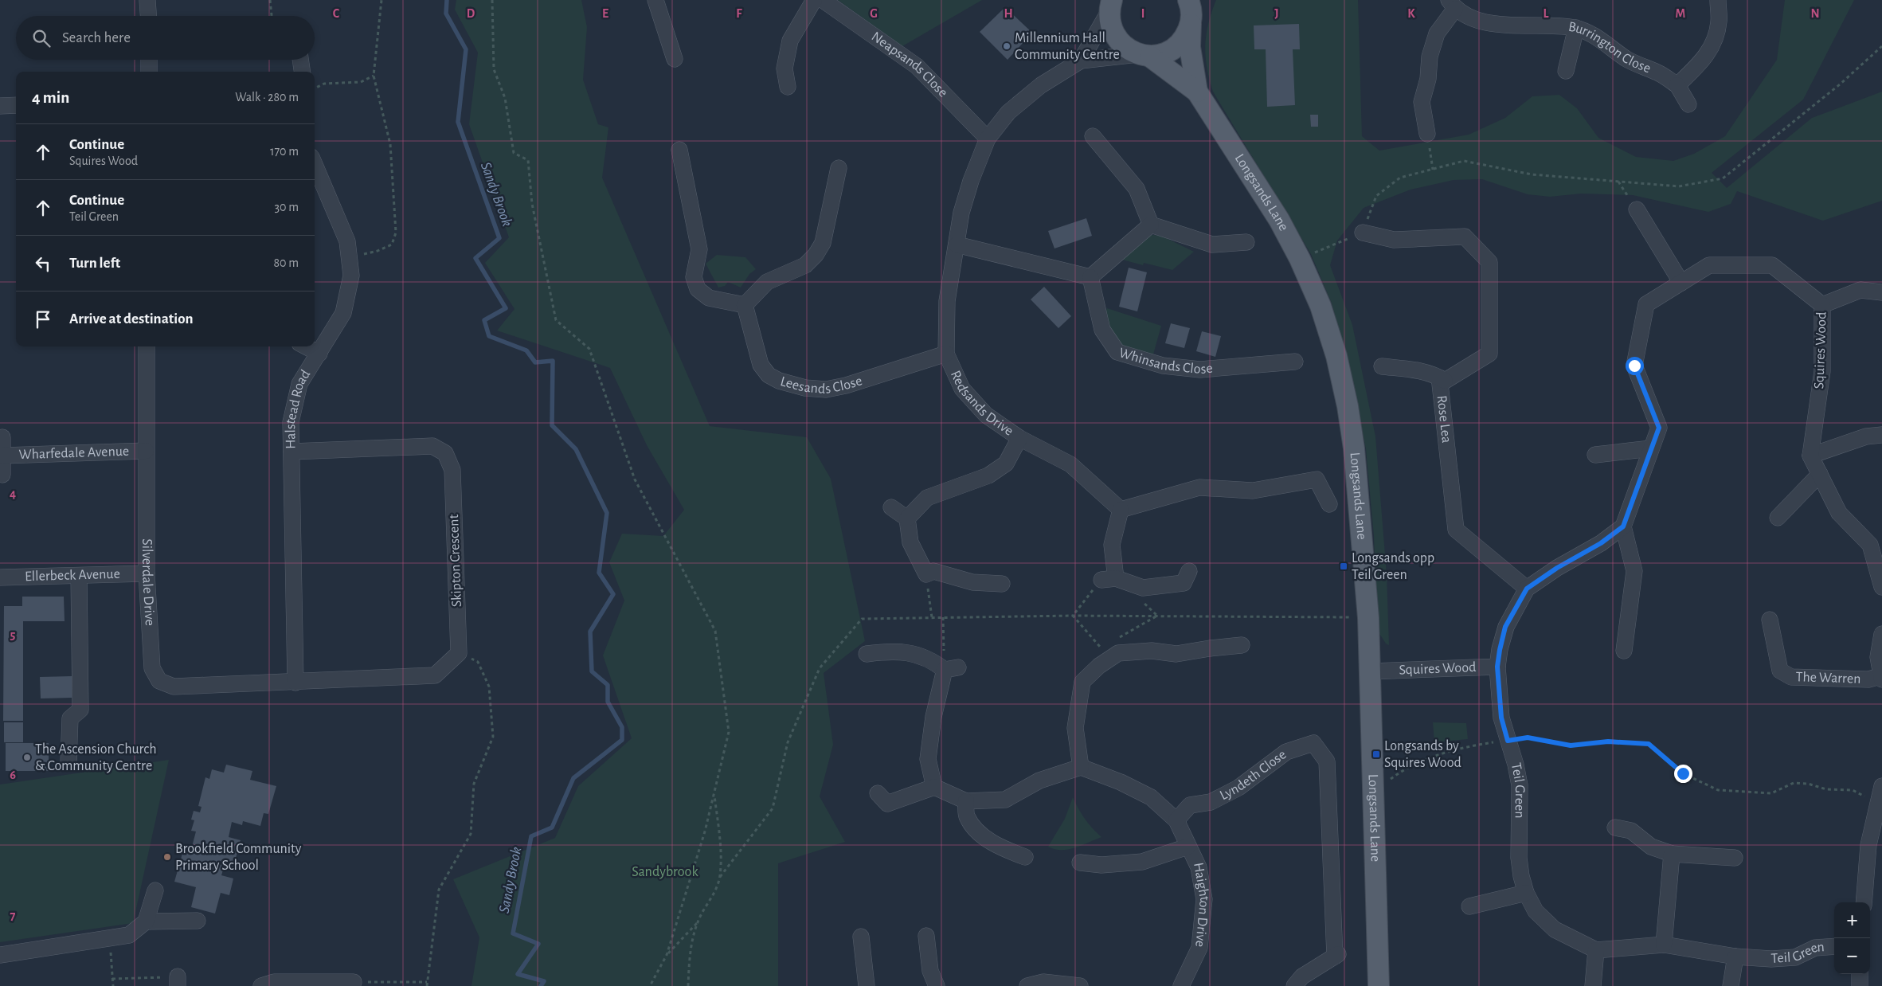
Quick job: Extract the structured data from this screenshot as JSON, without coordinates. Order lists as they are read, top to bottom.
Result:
{
  "streets": {
    "main road": ["Longsands Lane"],
    "street": [
      "Burrington Close",
      "Neapsands Close",
      "Squires Wood",
      "Whinsands Close",
      "Leesands Close",
      "Redsands Drive",
      "Halstead Road",
      "Rose Lea",
      "Wharfedale Avenue",
      "Skipton Crescent",
      "Ellerbeck Avenue",
      "Silverdale Drive",
      "The Warren",
      "Lyndeth Close",
      "Teil Green",
      "Haighton Drive"
    ]
  },
  "crossings": [
    ["Neapsands Close", "Redsands Drive"],
    ["Longsands Lane", "Squires Wood"],
    ["Longsands Lane", "Redsands Drive"],
    ["Squires Wood", "Teil Green"],
    ["Leesands Close", "Redsands Drive"],
    ["Halstead Road", "Skipton Crescent"],
    ["Halstead Road", "Silverdale Drive"],
    ["Wharfedale Avenue", "Silverdale Drive"],
    ["Ellerbeck Avenue", "Silverdale Drive"],
    ["Lyndeth Close", "Haighton Drive"]
  ],
  "water": ["Sandy Brook"],
  "parks": ["Sandybrook"],
  "places": {
    "other": ["Millennium Hall Community Centre", "The Ascension Church & Community Centre", "Brookfield Community Primary School"],
    "transit": ["Longsands opp Teil Green", "Longsands by Squires Wood"]
  },
  "page": {
    "search": "Search here",
    "heading": ["4 min", "Walk · 280 m"],
    "list": [
      ["Continue", "Squires Wood", "170 m"],
      ["Continue", "Teil Green", "30 m"],
      ["Turn left", "80 m"],
      "Arrive at destination"
    ],
    "map_buttons": ["+", "−"]
  },
  "grid": {
    "columns": [
      "C",
      "D",
      "E",
      "F",
      "G",
      "H",
      "I",
      "J",
      "K",
      "L",
      "M",
      "N"
    ],
    "rows": [
      "4",
      "5",
      "6",
      "7"
    ]
  }
}
